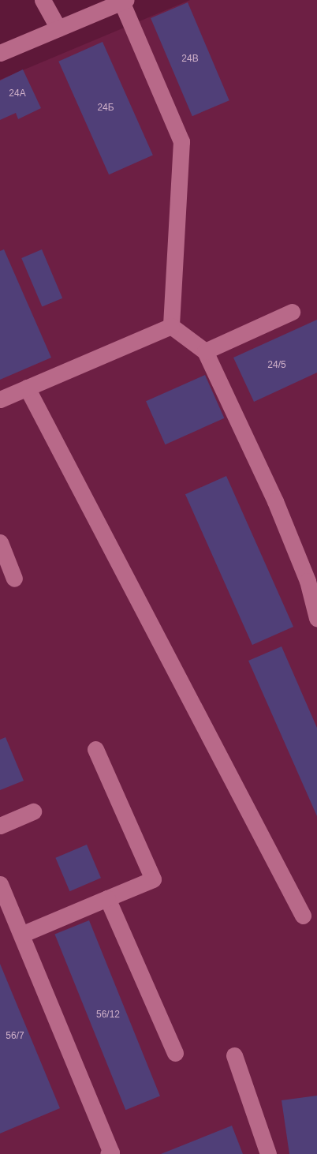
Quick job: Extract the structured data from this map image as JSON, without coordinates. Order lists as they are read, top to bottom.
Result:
{
  "house_numbers": [
    "24В",
    "24А",
    "24Б",
    "24/5",
    "56/12",
    "56/7"
  ]
}
